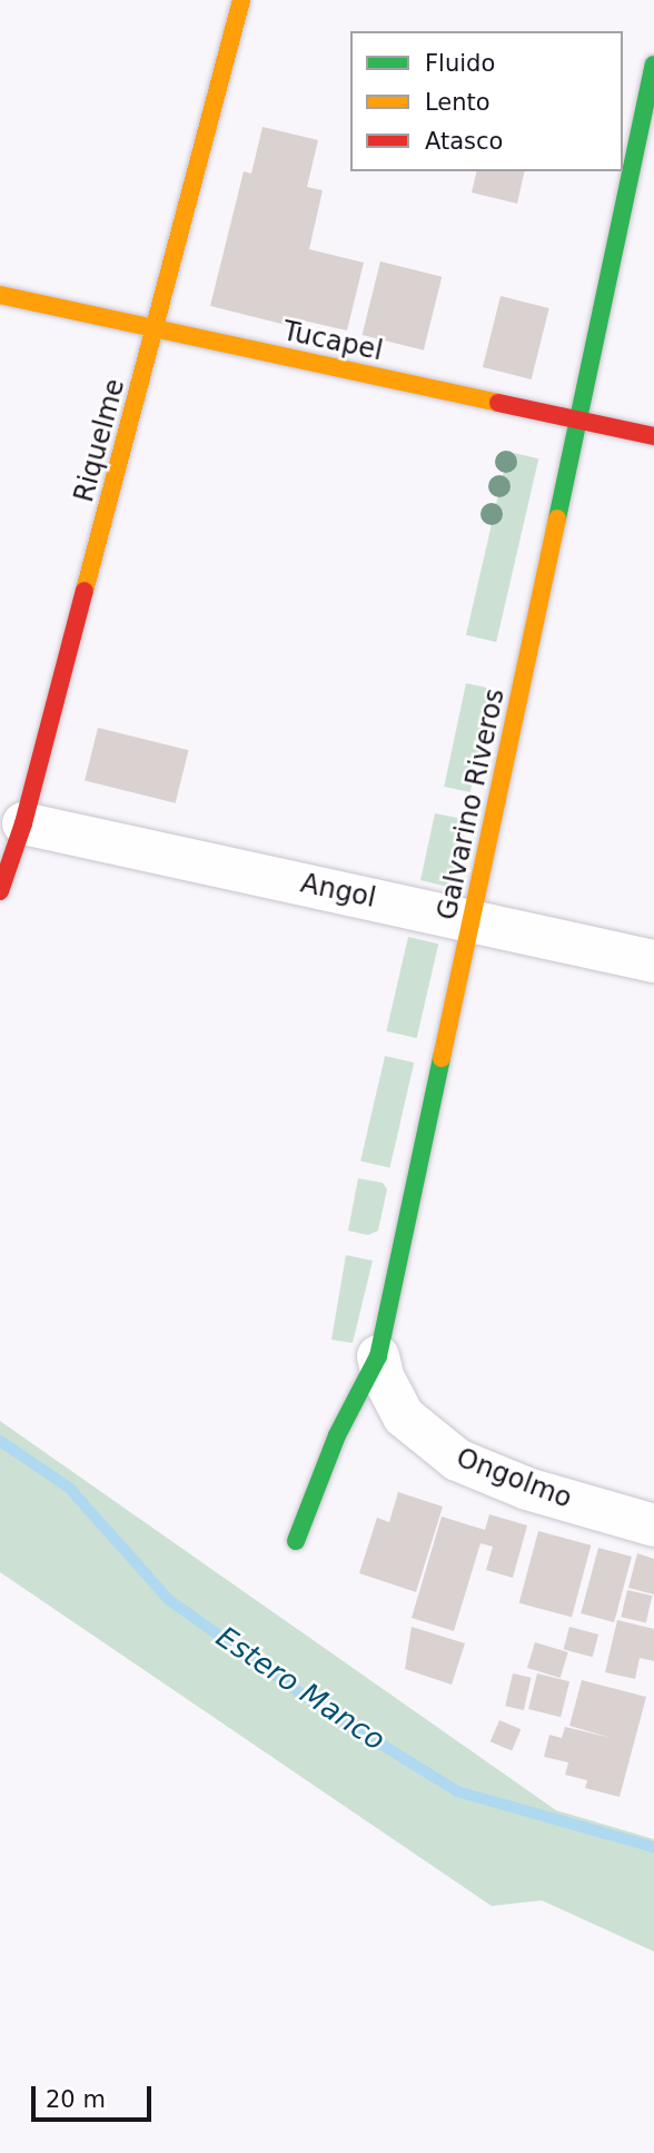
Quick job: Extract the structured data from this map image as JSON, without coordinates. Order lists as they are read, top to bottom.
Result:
{
  "streets": {
    "street": [
      "Tucapel",
      "Riquelme",
      "Galvarino Riveros",
      "Angol",
      "Ongolmo"
    ]
  },
  "crossings": [
    ["Tucapel", "Riquelme"],
    ["Tucapel", "Galvarino Riveros"],
    ["Riquelme", "Angol"],
    ["Galvarino Riveros", "Angol"],
    ["Galvarino Riveros", "Ongolmo"]
  ],
  "water": ["Estero Manco"],
  "legend": ["Fluido", "Lento", "Atasco"],
  "scale_bar": "20 m"
}
